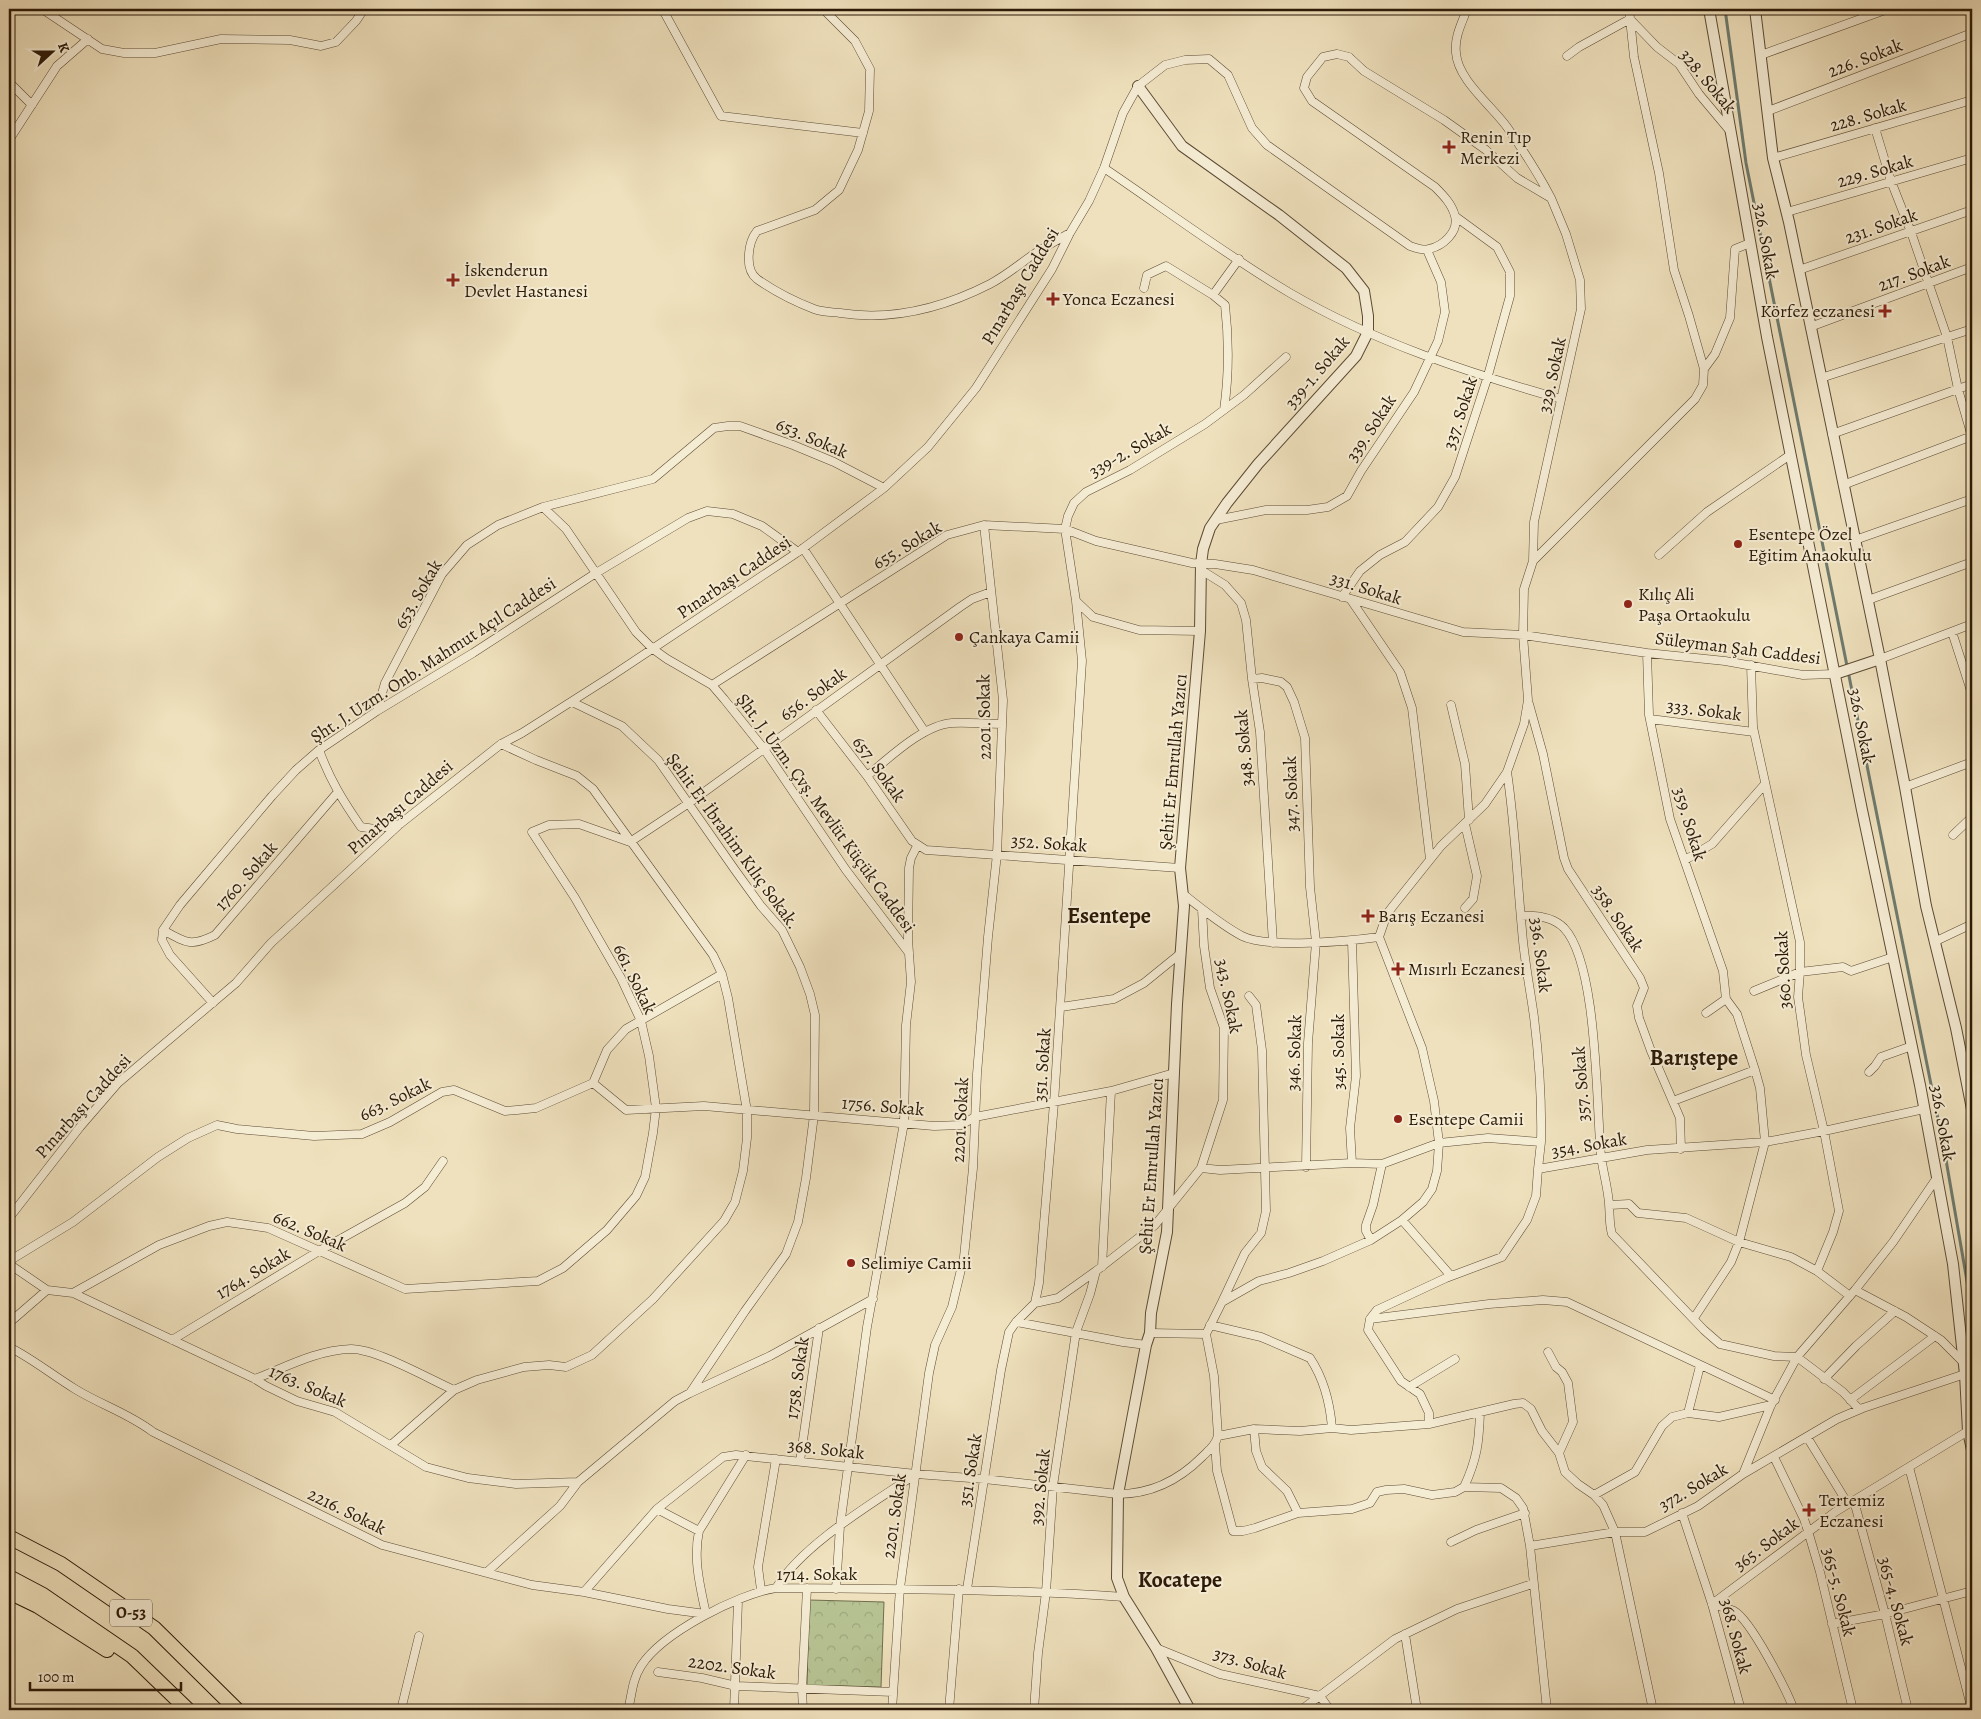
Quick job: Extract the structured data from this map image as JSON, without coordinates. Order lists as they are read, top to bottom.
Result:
{
  "streets": {
    "highway": ["O-53"],
    "street": [
      "226. Sokak",
      "328. Sokak",
      "228. Sokak",
      "229. Sokak",
      "231. Sokak",
      "326. Sokak",
      "217. Sokak",
      "Pınarbaşı Caddesi",
      "339-1. Sokak",
      "329. Sokak",
      "337. Sokak",
      "339. Sokak",
      "653. Sokak",
      "339-2. Sokak",
      "655. Sokak",
      "331. Sokak",
      "Süleyman Şah Caddesi",
      "Şht. J. Uzm. Onb. Mahmut Açıl Caddesi",
      "656. Sokak",
      "333. Sokak",
      "2201. Sokak",
      "348. Sokak",
      "Şehit Er Emrullah Yazıcı",
      "657. Sokak",
      "347. Sokak",
      "Şht. J. Uzm. Çvş. Mevlüt Küçük Caddesi",
      "359. Sokak",
      "Şehit Er İbrahim Kılıç Sokak.",
      "352. Sokak",
      "1760. Sokak",
      "358. Sokak",
      "336. Sokak",
      "360. Sokak",
      "661. Sokak",
      "343. Sokak",
      "345. Sokak",
      "346. Sokak",
      "351. Sokak",
      "357. Sokak",
      "663. Sokak",
      "1756. Sokak",
      "354. Sokak",
      "662. Sokak",
      "1764. Sokak",
      "1758. Sokak",
      "1763. Sokak",
      "368. Sokak",
      "392. Sokak",
      "372. Sokak",
      "2216. Sokak",
      "365. Sokak",
      "1714. Sokak",
      "365-5. Sokak",
      "365-4. Sokak",
      "373. Sokak",
      "2202. Sokak"
    ]
  },
  "crossings": [
    ["226. Sokak", "326. Sokak"],
    ["328. Sokak", "326. Sokak"],
    ["228. Sokak", "326. Sokak"],
    ["229. Sokak", "326. Sokak"],
    ["231. Sokak", "326. Sokak"],
    ["326. Sokak", "217. Sokak"],
    ["326. Sokak", "Süleyman Şah Caddesi"],
    ["326. Sokak", "354. Sokak"],
    ["326. Sokak", "372. Sokak"],
    ["326. Sokak", "365. Sokak"],
    ["Pınarbaşı Caddesi", "339-1. Sokak"],
    ["Pınarbaşı Caddesi", "339. Sokak"],
    ["Pınarbaşı Caddesi", "653. Sokak"],
    ["Pınarbaşı Caddesi", "Şht. J. Uzm. Onb. Mahmut Açıl Caddesi"],
    ["Pınarbaşı Caddesi", "Şht. J. Uzm. Çvş. Mevlüt Küçük Caddesi"],
    ["Pınarbaşı Caddesi", "Şehit Er İbrahim Kılıç Sokak."],
    ["339-1. Sokak", "339. Sokak"],
    ["339-1. Sokak", "655. Sokak"],
    ["339-1. Sokak", "331. Sokak"],
    ["339-1. Sokak", "348. Sokak"],
    ["339-1. Sokak", "Şehit Er Emrullah Yazıcı"],
    ["337. Sokak", "331. Sokak"],
    ["653. Sokak", "Şht. J. Uzm. Onb. Mahmut Açıl Caddesi"],
    ["653. Sokak", "Şht. J. Uzm. Çvş. Mevlüt Küçük Caddesi"],
    ["339-2. Sokak", "655. Sokak"],
    ["339-2. Sokak", "351. Sokak"],
    ["655. Sokak", "331. Sokak"],
    ["655. Sokak", "Şht. J. Uzm. Onb. Mahmut Açıl Caddesi"],
    ["655. Sokak", "2201. Sokak"],
    ["655. Sokak", "348. Sokak"],
    ["655. Sokak", "Şht. J. Uzm. Çvş. Mevlüt Küçük Caddesi"],
    ["655. Sokak", "351. Sokak"],
    ["331. Sokak", "Süleyman Şah Caddesi"],
    ["331. Sokak", "348. Sokak"],
    ["Süleyman Şah Caddesi", "359. Sokak"],
    ["Süleyman Şah Caddesi", "360. Sokak"],
    ["Şht. J. Uzm. Onb. Mahmut Açıl Caddesi", "656. Sokak"],
    ["Şht. J. Uzm. Onb. Mahmut Açıl Caddesi", "Şht. J. Uzm. Çvş. Mevlüt Küçük Caddesi"],
    ["Şht. J. Uzm. Onb. Mahmut Açıl Caddesi", "1760. Sokak"],
    ["656. Sokak", "2201. Sokak"],
    ["656. Sokak", "657. Sokak"],
    ["656. Sokak", "Şht. J. Uzm. Çvş. Mevlüt Küçük Caddesi"],
    ["656. Sokak", "Şehit Er İbrahim Kılıç Sokak."],
    ["656. Sokak", "661. Sokak"],
    ["333. Sokak", "359. Sokak"],
    ["333. Sokak", "360. Sokak"],
    ["2201. Sokak", "352. Sokak"],
    ["2201. Sokak", "1756. Sokak"],
    ["2201. Sokak", "368. Sokak"],
    ["2201. Sokak", "1714. Sokak"],
    ["2201. Sokak", "2202. Sokak"],
    ["348. Sokak", "347. Sokak"],
    ["348. Sokak", "343. Sokak"],
    ["Şehit Er Emrullah Yazıcı", "352. Sokak"],
    ["Şehit Er Emrullah Yazıcı", "343. Sokak"],
    ["Şehit Er Emrullah Yazıcı", "1756. Sokak"],
    ["Şehit Er Emrullah Yazıcı", "368. Sokak"],
    ["Şehit Er Emrullah Yazıcı", "1714. Sokak"],
    ["Şehit Er Emrullah Yazıcı", "373. Sokak"],
    ["657. Sokak", "352. Sokak"],
    ["347. Sokak", "343. Sokak"],
    ["347. Sokak", "346. Sokak"],
    ["Şht. J. Uzm. Çvş. Mevlüt Küçük Caddesi", "1756. Sokak"],
    ["Şht. J. Uzm. Çvş. Mevlüt Küçük Caddesi", "368. Sokak"],
    ["Şht. J. Uzm. Çvş. Mevlüt Küçük Caddesi", "1714. Sokak"],
    ["Şehit Er İbrahim Kılıç Sokak.", "1756. Sokak"],
    ["Şehit Er İbrahim Kılıç Sokak.", "1763. Sokak"],
    ["Şehit Er İbrahim Kılıç Sokak.", "2216. Sokak"],
    ["352. Sokak", "351. Sokak"],
    ["358. Sokak", "354. Sokak"],
    ["336. Sokak", "357. Sokak"],
    ["336. Sokak", "354. Sokak"],
    ["360. Sokak", "354. Sokak"],
    ["661. Sokak", "1756. Sokak"],
    ["661. Sokak", "662. Sokak"],
    ["343. Sokak", "345. Sokak"],
    ["343. Sokak", "346. Sokak"],
    ["343. Sokak", "351. Sokak"],
    ["343. Sokak", "354. Sokak"],
    ["343. Sokak", "392. Sokak"],
    ["345. Sokak", "354. Sokak"],
    ["346. Sokak", "354. Sokak"],
    ["351. Sokak", "1756. Sokak"],
    ["351. Sokak", "368. Sokak"],
    ["351. Sokak", "1714. Sokak"],
    ["357. Sokak", "354. Sokak"],
    ["357. Sokak", "372. Sokak"],
    ["663. Sokak", "1756. Sokak"],
    ["663. Sokak", "1763. Sokak"],
    ["1756. Sokak", "392. Sokak"],
    ["662. Sokak", "1764. Sokak"],
    ["662. Sokak", "1763. Sokak"],
    ["1764. Sokak", "1763. Sokak"],
    ["1758. Sokak", "368. Sokak"],
    ["368. Sokak", "392. Sokak"],
    ["368. Sokak", "372. Sokak"],
    ["368. Sokak", "2216. Sokak"],
    ["368. Sokak", "365. Sokak"],
    ["392. Sokak", "1714. Sokak"],
    ["2216. Sokak", "1714. Sokak"],
    ["365. Sokak", "365-5. Sokak"],
    ["365. Sokak", "365-4. Sokak"]
  ],
  "districts": ["Esentepe", "Barıştepe", "Kocatepe"],
  "places": {
    "health": [
      "Renin Tıp Merkezi",
      "İskenderun Devlet Hastanesi",
      "Yonca Eczanesi",
      "Körfez eczanesi",
      "Barış Eczanesi",
      "Mısırlı Eczanesi",
      "Tertemiz Eczanesi"
    ],
    "other": [
      "Esentepe Özel Eğitim Anaokulu",
      "Kılıç Ali Paşa Ortaokulu",
      "Çankaya Camii",
      "Esentepe Camii",
      "Selimiye Camii"
    ]
  },
  "scale_bar": "100 m",
  "north": "right"
}
